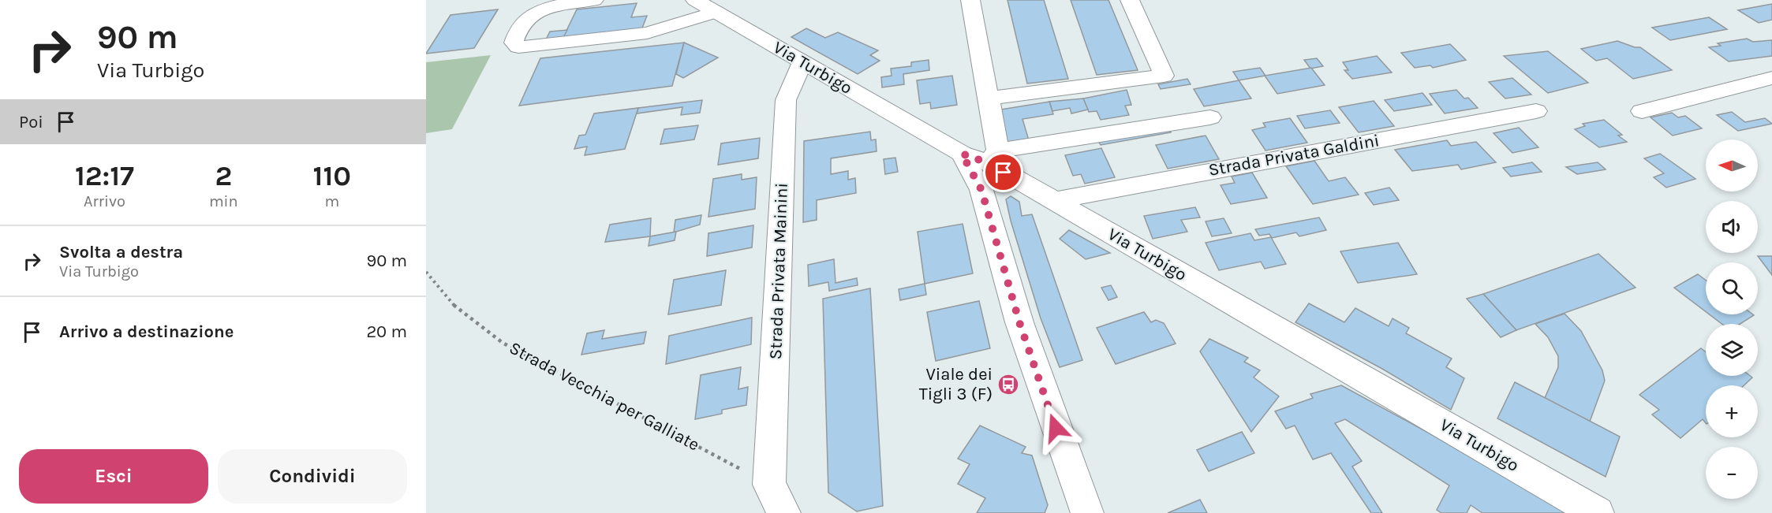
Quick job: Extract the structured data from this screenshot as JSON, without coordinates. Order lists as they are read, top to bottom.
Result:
{
  "streets": {
    "street": ["Via Turbigo", "Strada Privata Galdini", "Strada Privata Mainini"],
    "path": ["Strada Vecchia per Galliate"]
  },
  "crossings": [
    ["Via Turbigo", "Strada Privata Galdini"],
    ["Via Turbigo", "Strada Privata Mainini"],
    ["Strada Privata Mainini", "Strada Vecchia per Galliate"]
  ],
  "places": {
    "bus stop": ["Viale dei Tigli 3 (F)"]
  },
  "north": "left",
  "page": {
    "turn": ["90 m", "Via Turbigo"],
    "then": "Poi",
    "map_buttons": ["+", "−"],
    "eta": [
      "12:17",
      "Arrivo",
      "2",
      "min",
      "110",
      "m"
    ],
    "list": [
      {
        "name": "Svolta a destra",
        "note": "Via Turbigo",
        "value": "90 m"
      },
      {
        "name": "Arrivo a destinazione",
        "value": "20 m"
      }
    ],
    "buttons": ["Esci", "Condividi"]
  }
}
